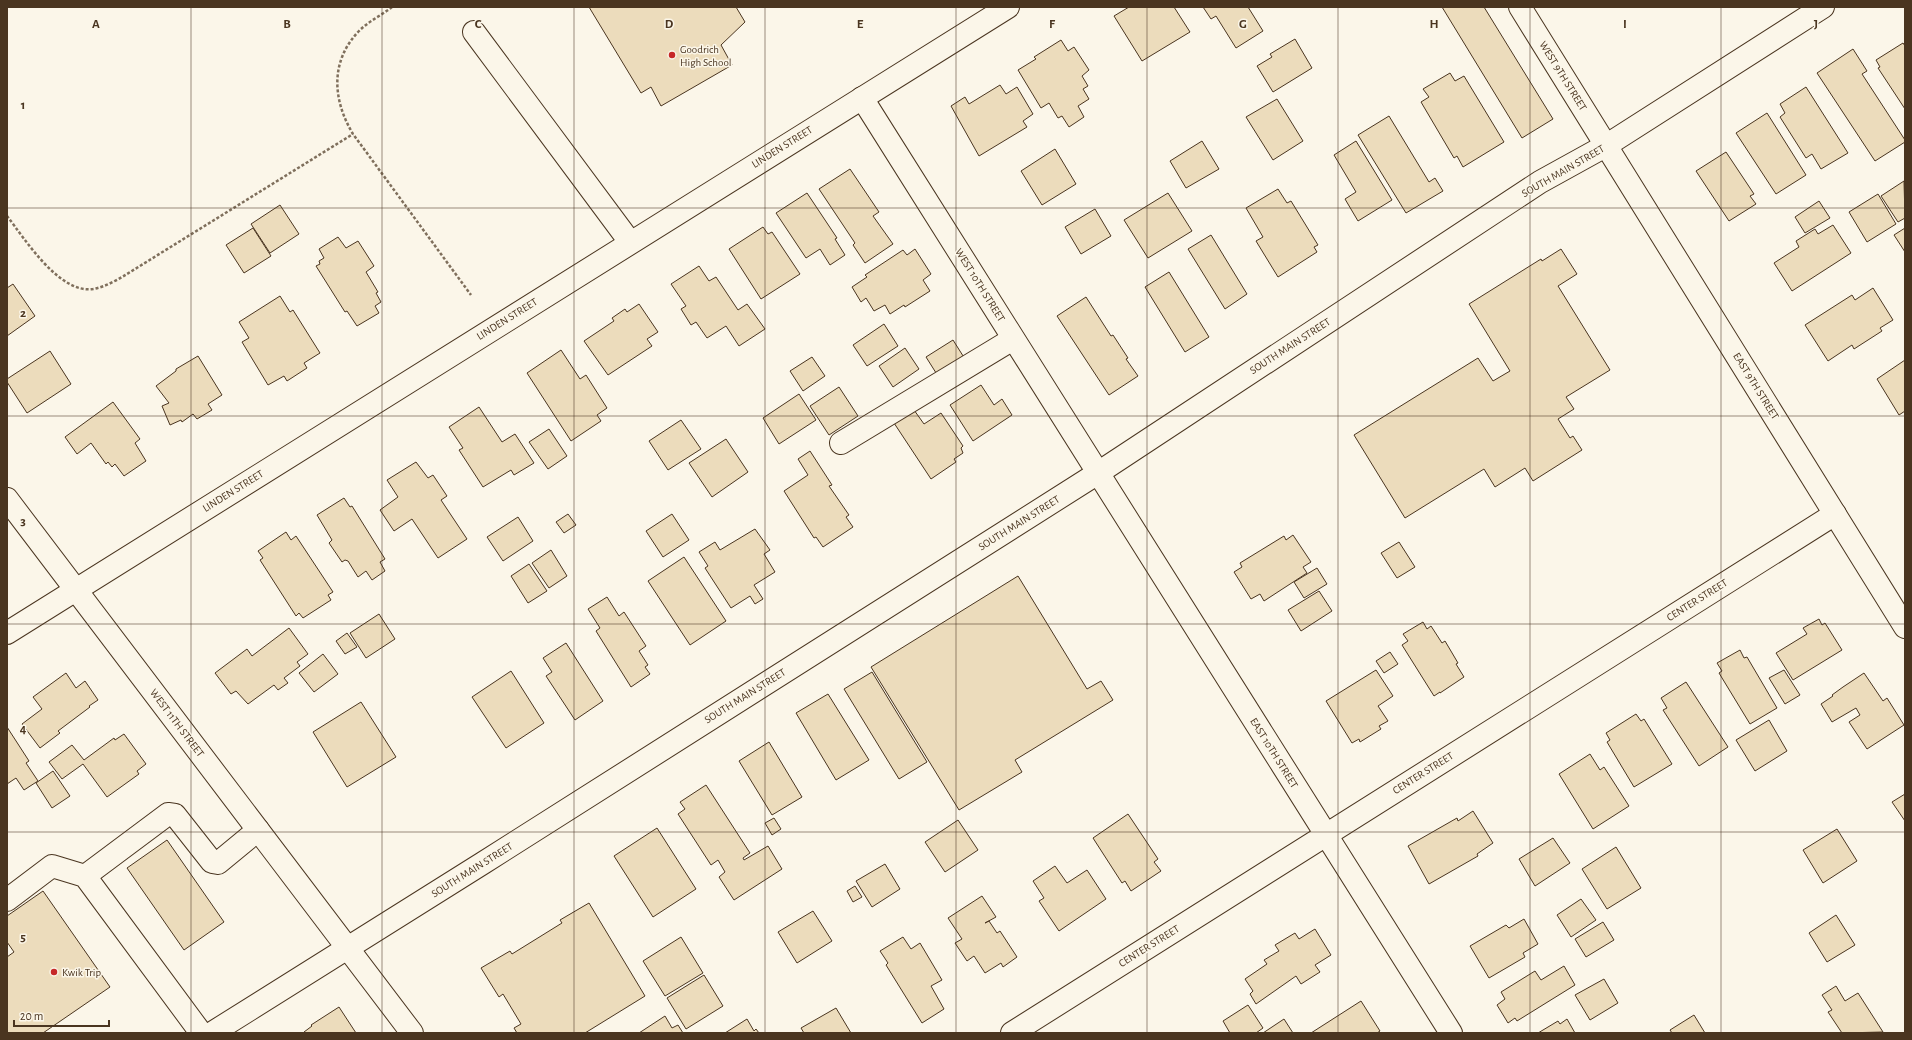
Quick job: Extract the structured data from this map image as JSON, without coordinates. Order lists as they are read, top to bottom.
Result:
{
  "streets": {
    "street": [
      "WEST 9TH STREET",
      "LINDEN STREET",
      "SOUTH MAIN STREET",
      "WEST 10TH STREET",
      "EAST 9TH STREET",
      "CENTER STREET",
      "WEST 11TH STREET",
      "EAST 10TH STREET"
    ]
  },
  "crossings": [
    ["WEST 9TH STREET", "SOUTH MAIN STREET"],
    ["WEST 9TH STREET", "EAST 9TH STREET"],
    ["LINDEN STREET", "WEST 10TH STREET"],
    ["LINDEN STREET", "WEST 11TH STREET"],
    ["SOUTH MAIN STREET", "WEST 10TH STREET"],
    ["SOUTH MAIN STREET", "EAST 9TH STREET"],
    ["SOUTH MAIN STREET", "WEST 11TH STREET"],
    ["SOUTH MAIN STREET", "EAST 10TH STREET"],
    ["WEST 10TH STREET", "EAST 10TH STREET"],
    ["EAST 9TH STREET", "CENTER STREET"],
    ["CENTER STREET", "EAST 10TH STREET"]
  ],
  "places": ["Goodrich High School", "Kwik Trip"],
  "scale_bar": "20 m",
  "grid": {
    "columns": [
      "A",
      "B",
      "C",
      "D",
      "E",
      "F",
      "G",
      "H",
      "I",
      "J"
    ],
    "rows": [
      "1",
      "2",
      "3",
      "4",
      "5"
    ]
  }
}
